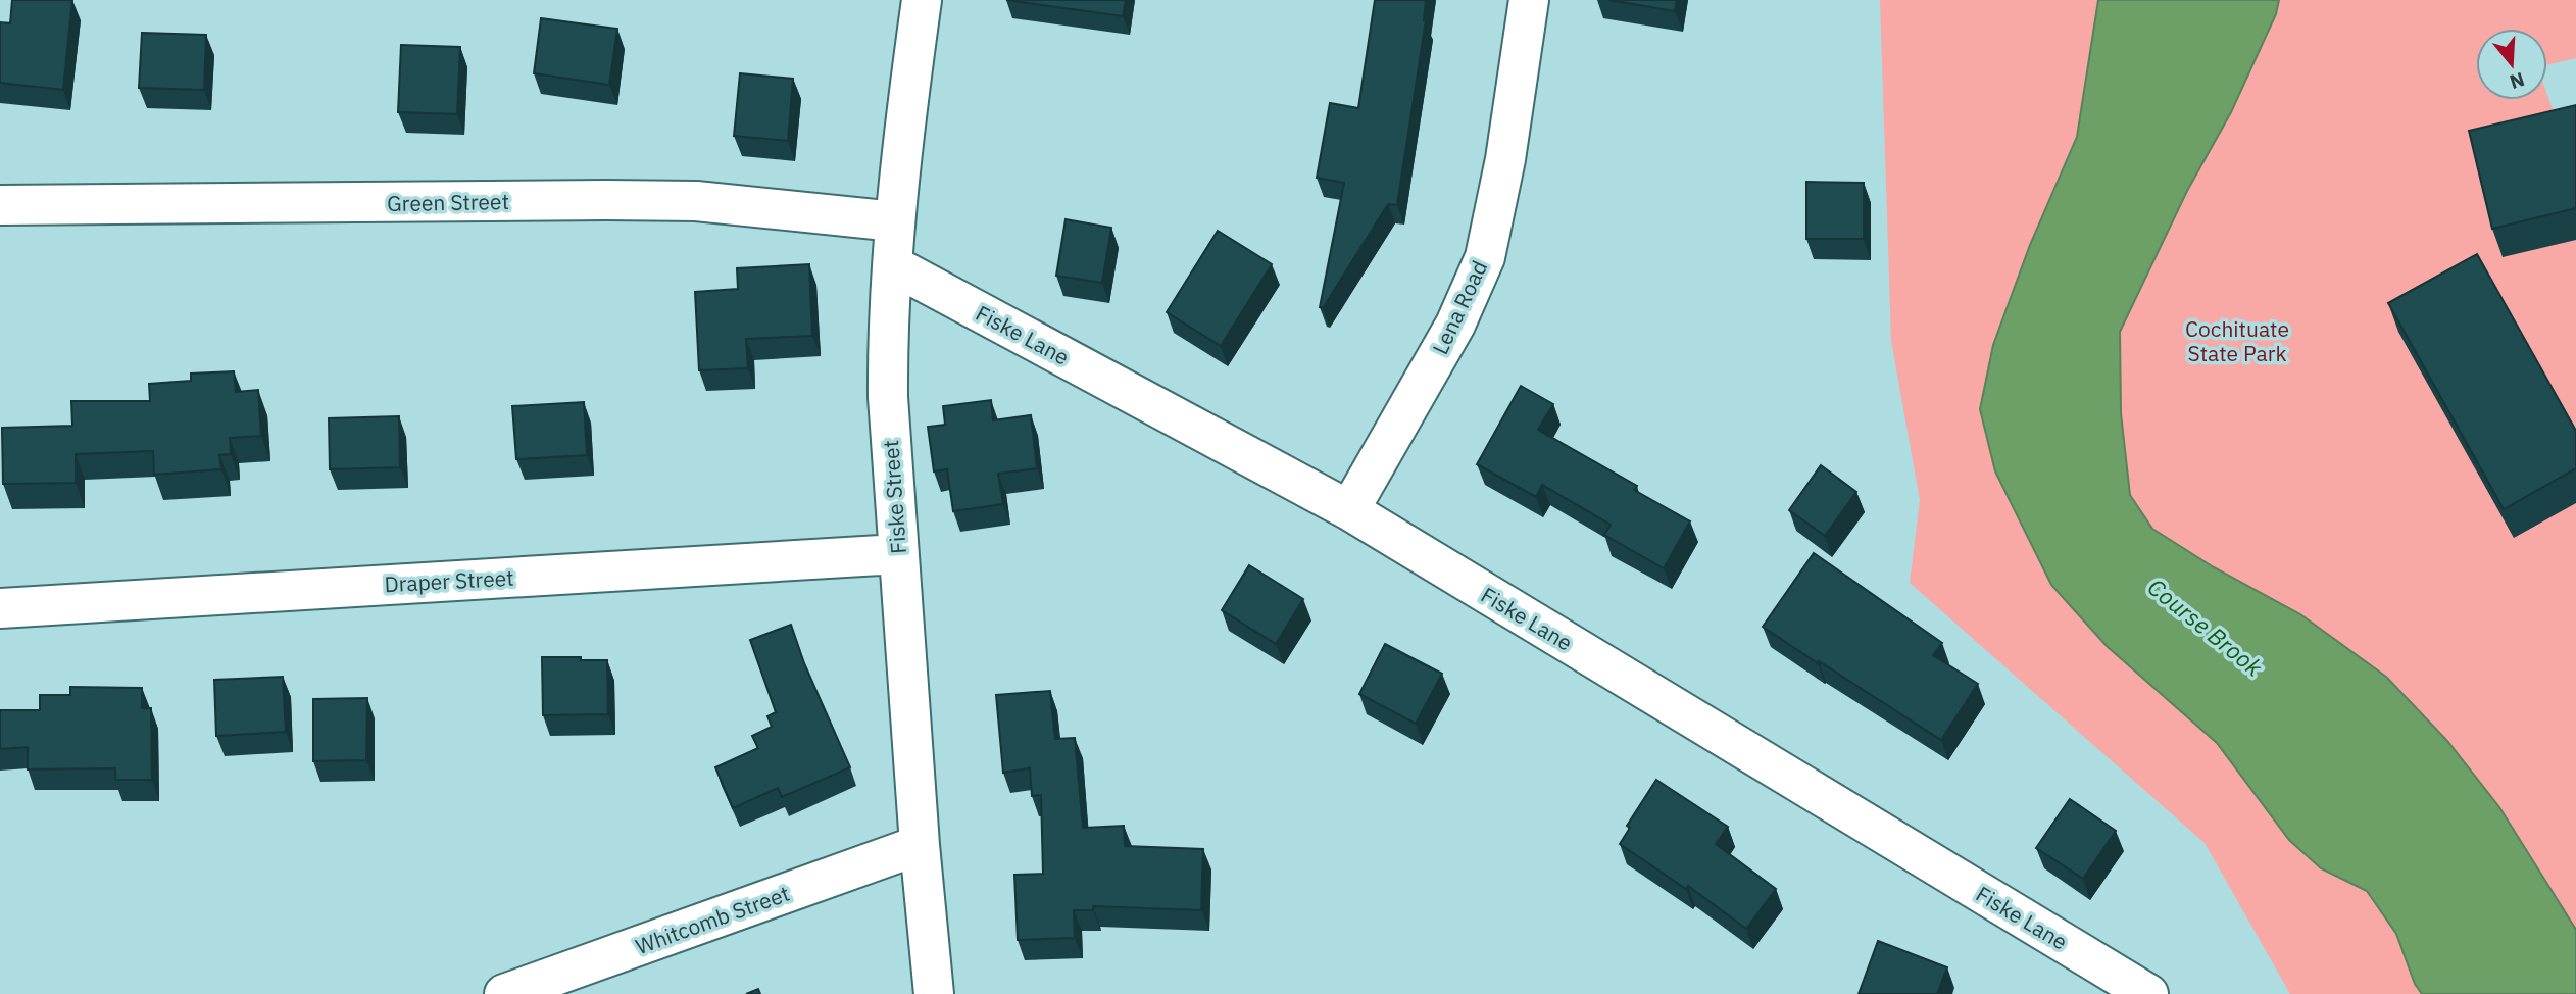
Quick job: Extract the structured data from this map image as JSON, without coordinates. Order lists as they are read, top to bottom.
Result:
{
  "streets": {
    "street": [
      "Green Street",
      "Lena Road",
      "Fiske Lane",
      "Fiske Street",
      "Draper Street",
      "Whitcomb Street"
    ]
  },
  "crossings": [
    ["Green Street", "Fiske Street"],
    ["Lena Road", "Fiske Lane"],
    ["Fiske Lane", "Fiske Street"],
    ["Fiske Street", "Draper Street"],
    ["Fiske Street", "Whitcomb Street"]
  ],
  "water": ["Course Brook"],
  "parks": ["Cochituate State Park"],
  "north": "bottom"
}
